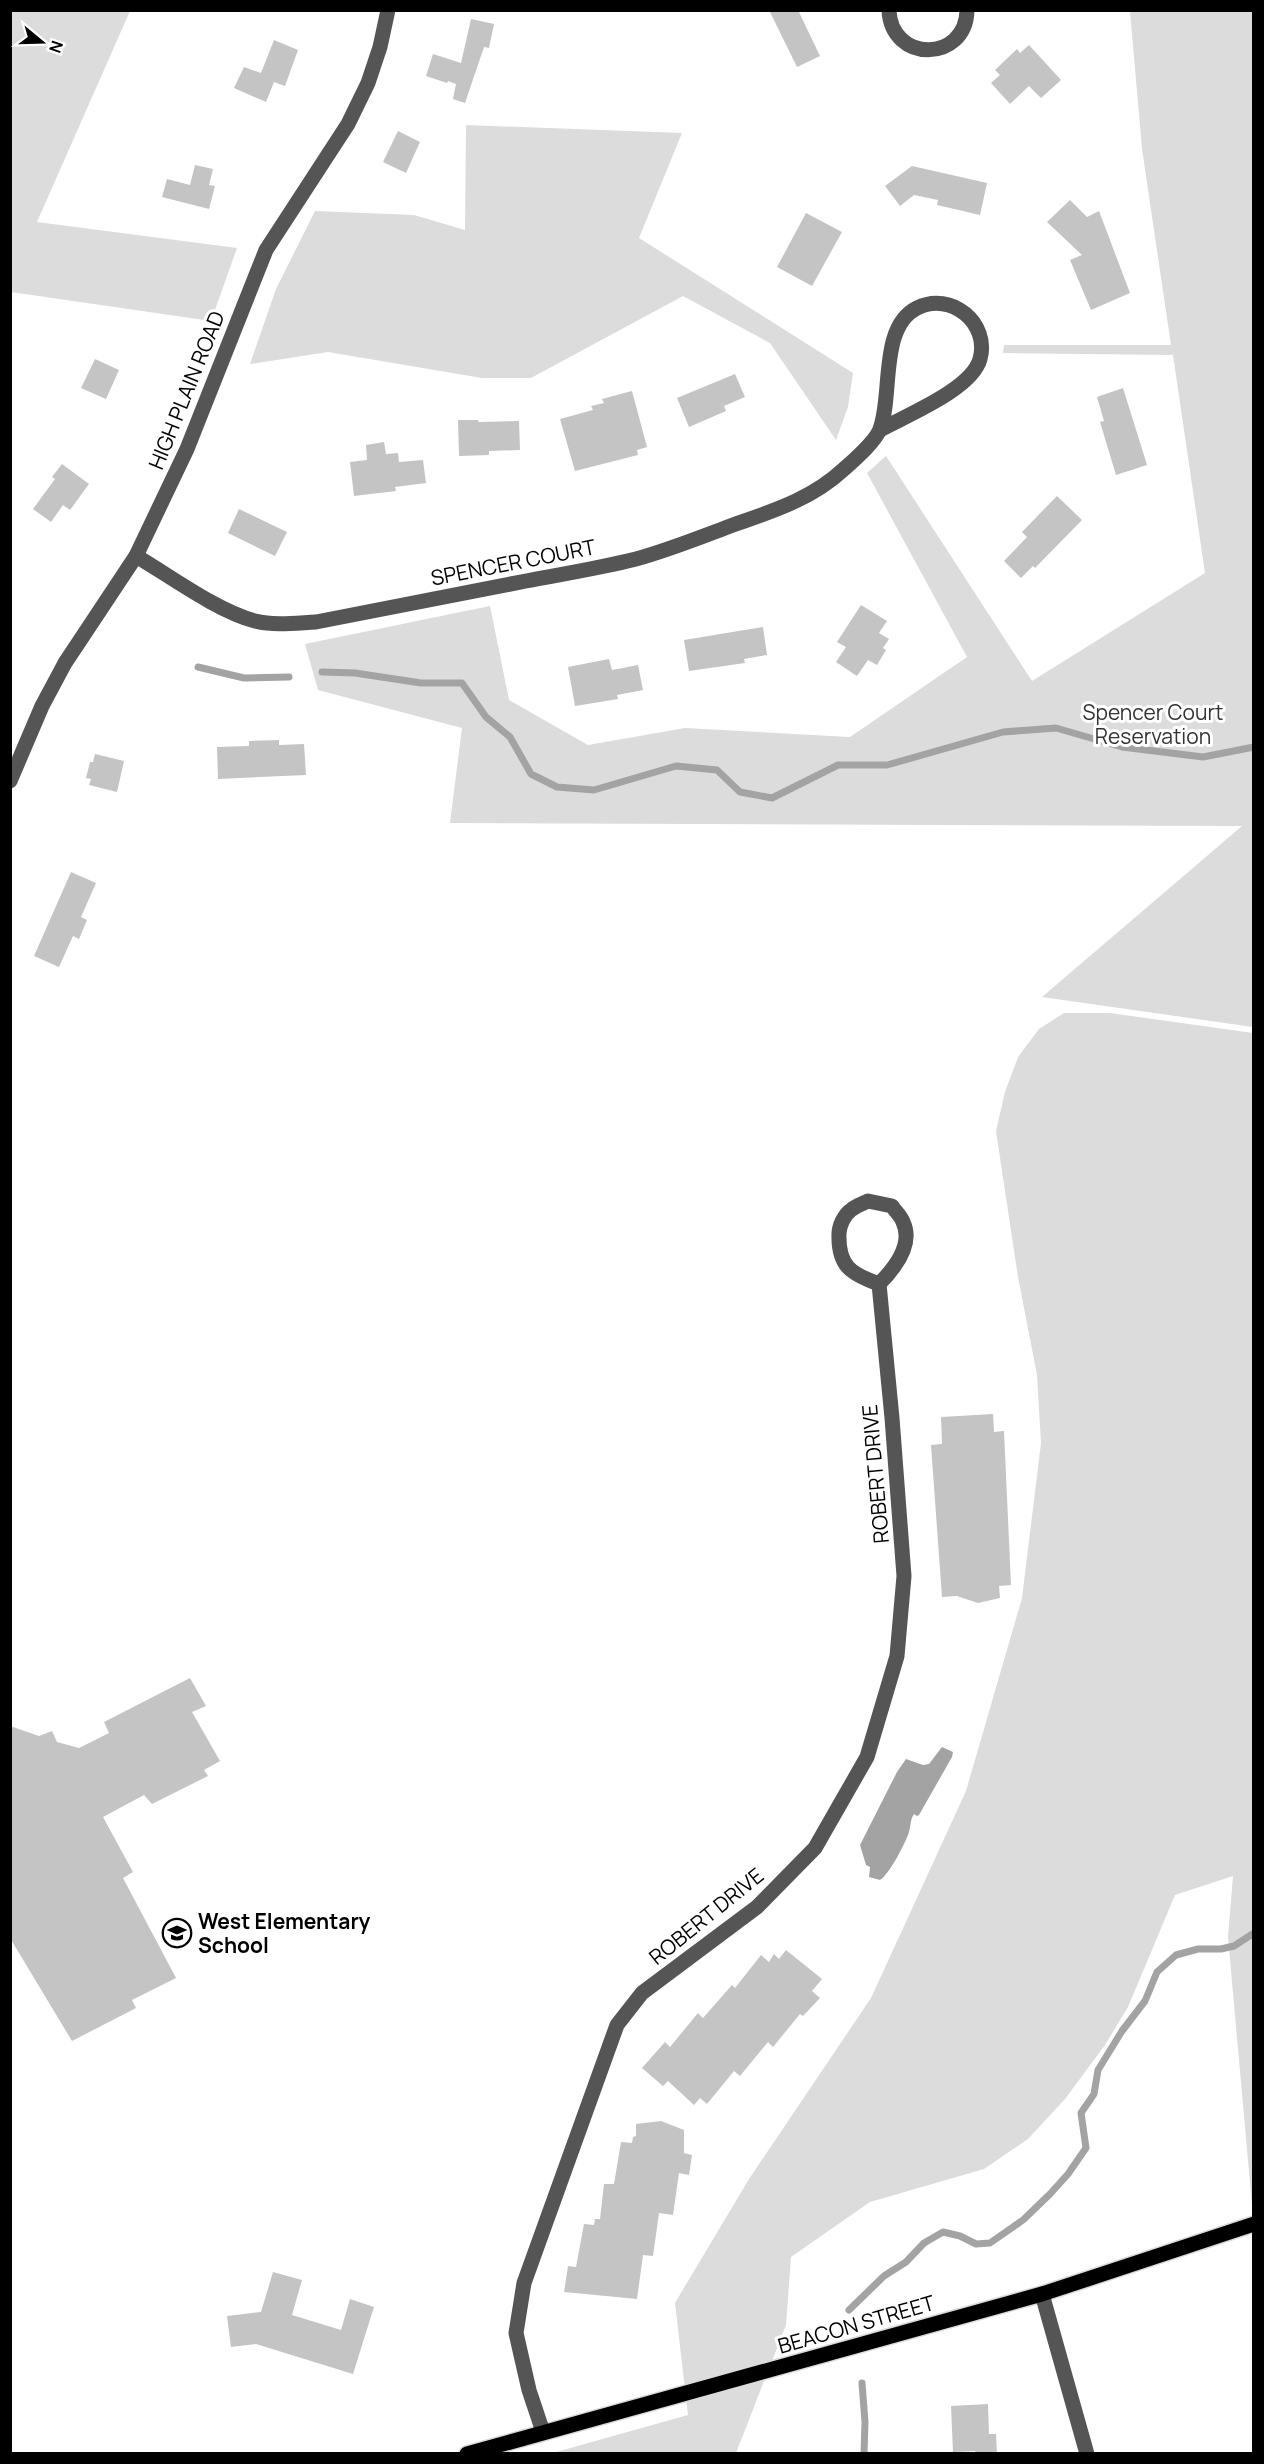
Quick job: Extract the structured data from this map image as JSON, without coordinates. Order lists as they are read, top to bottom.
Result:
{
  "streets": {
    "main road": ["BEACON STREET"],
    "street": ["HIGH PLAIN ROAD", "SPENCER COURT", "ROBERT DRIVE"]
  },
  "crossings": [
    ["HIGH PLAIN ROAD", "SPENCER COURT"],
    ["ROBERT DRIVE", "BEACON STREET"]
  ],
  "parks": ["Spencer Court Reservation"],
  "places": {
    "school or university": ["West Elementary School"]
  },
  "north": "right"
}
